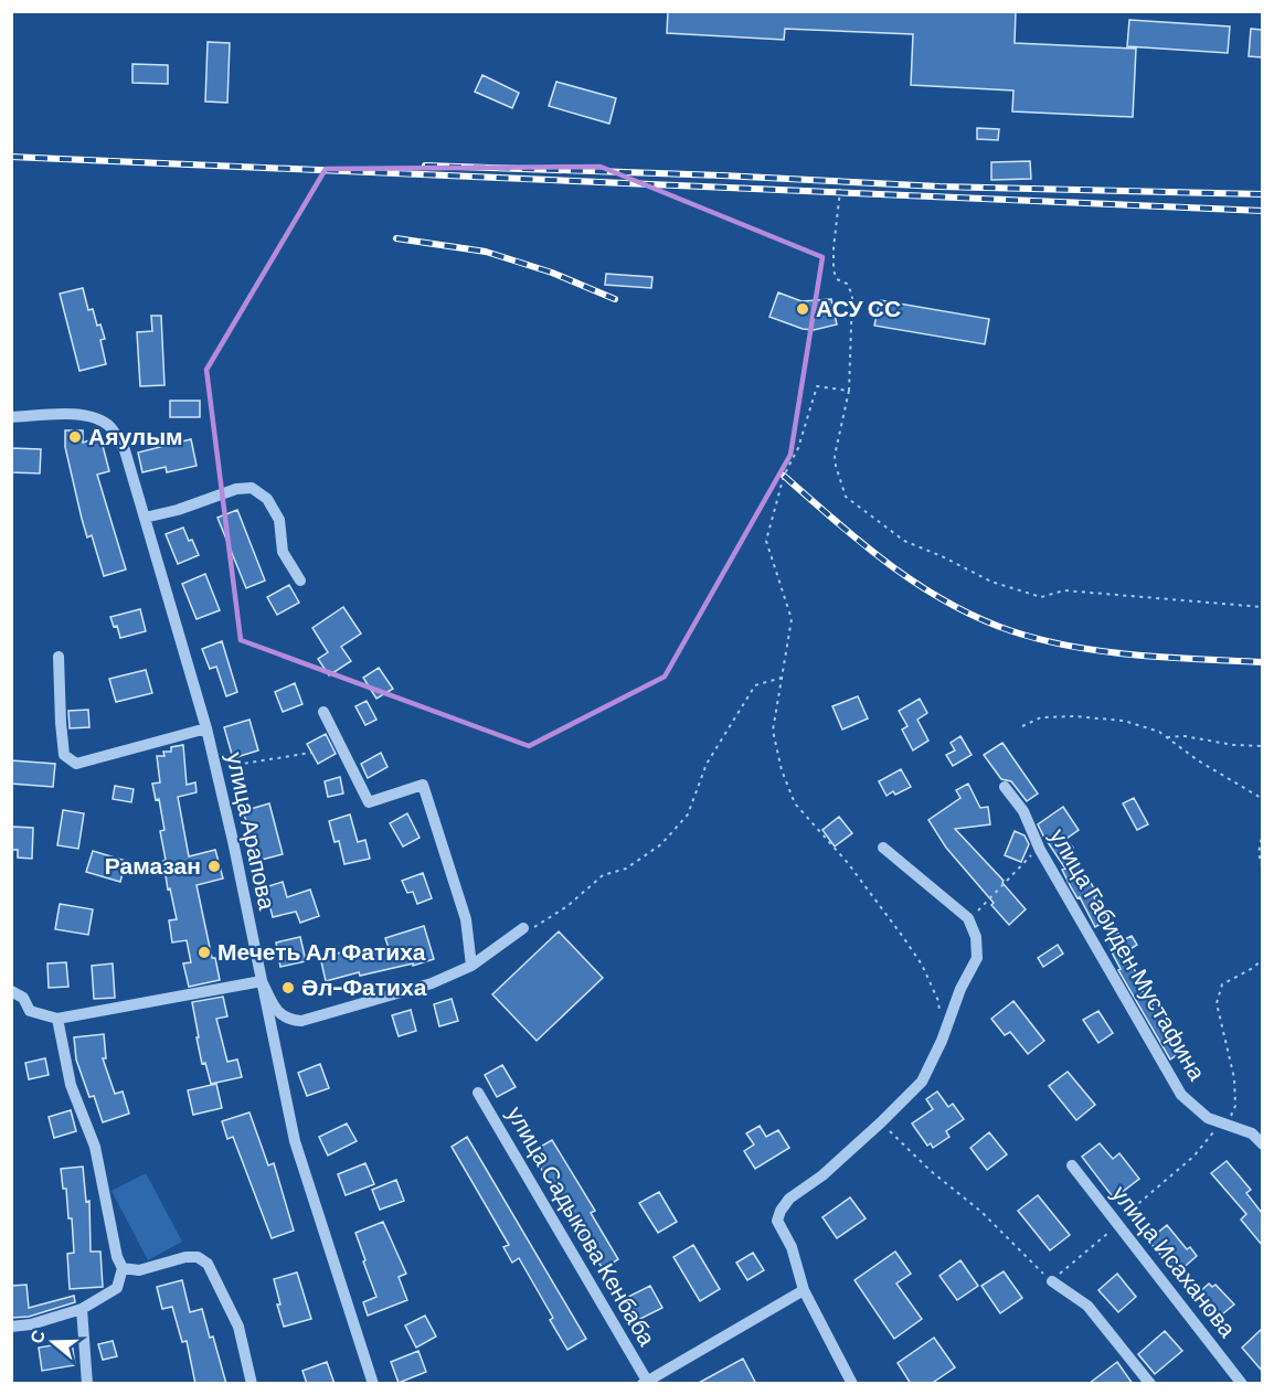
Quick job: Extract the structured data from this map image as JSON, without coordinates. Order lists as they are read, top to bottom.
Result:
{
  "streets": {
    "street": [
      "улица Арапова",
      "улица Габиден Мустафина",
      "улица Садыкова Кенбаба",
      "улица Исаханова"
    ]
  },
  "places": [
    "АСУ СС",
    "Аяулым",
    "Рамазан",
    "Мечеть Ал Фатиха",
    "Әл-Фатиха"
  ],
  "north": "left"
}
